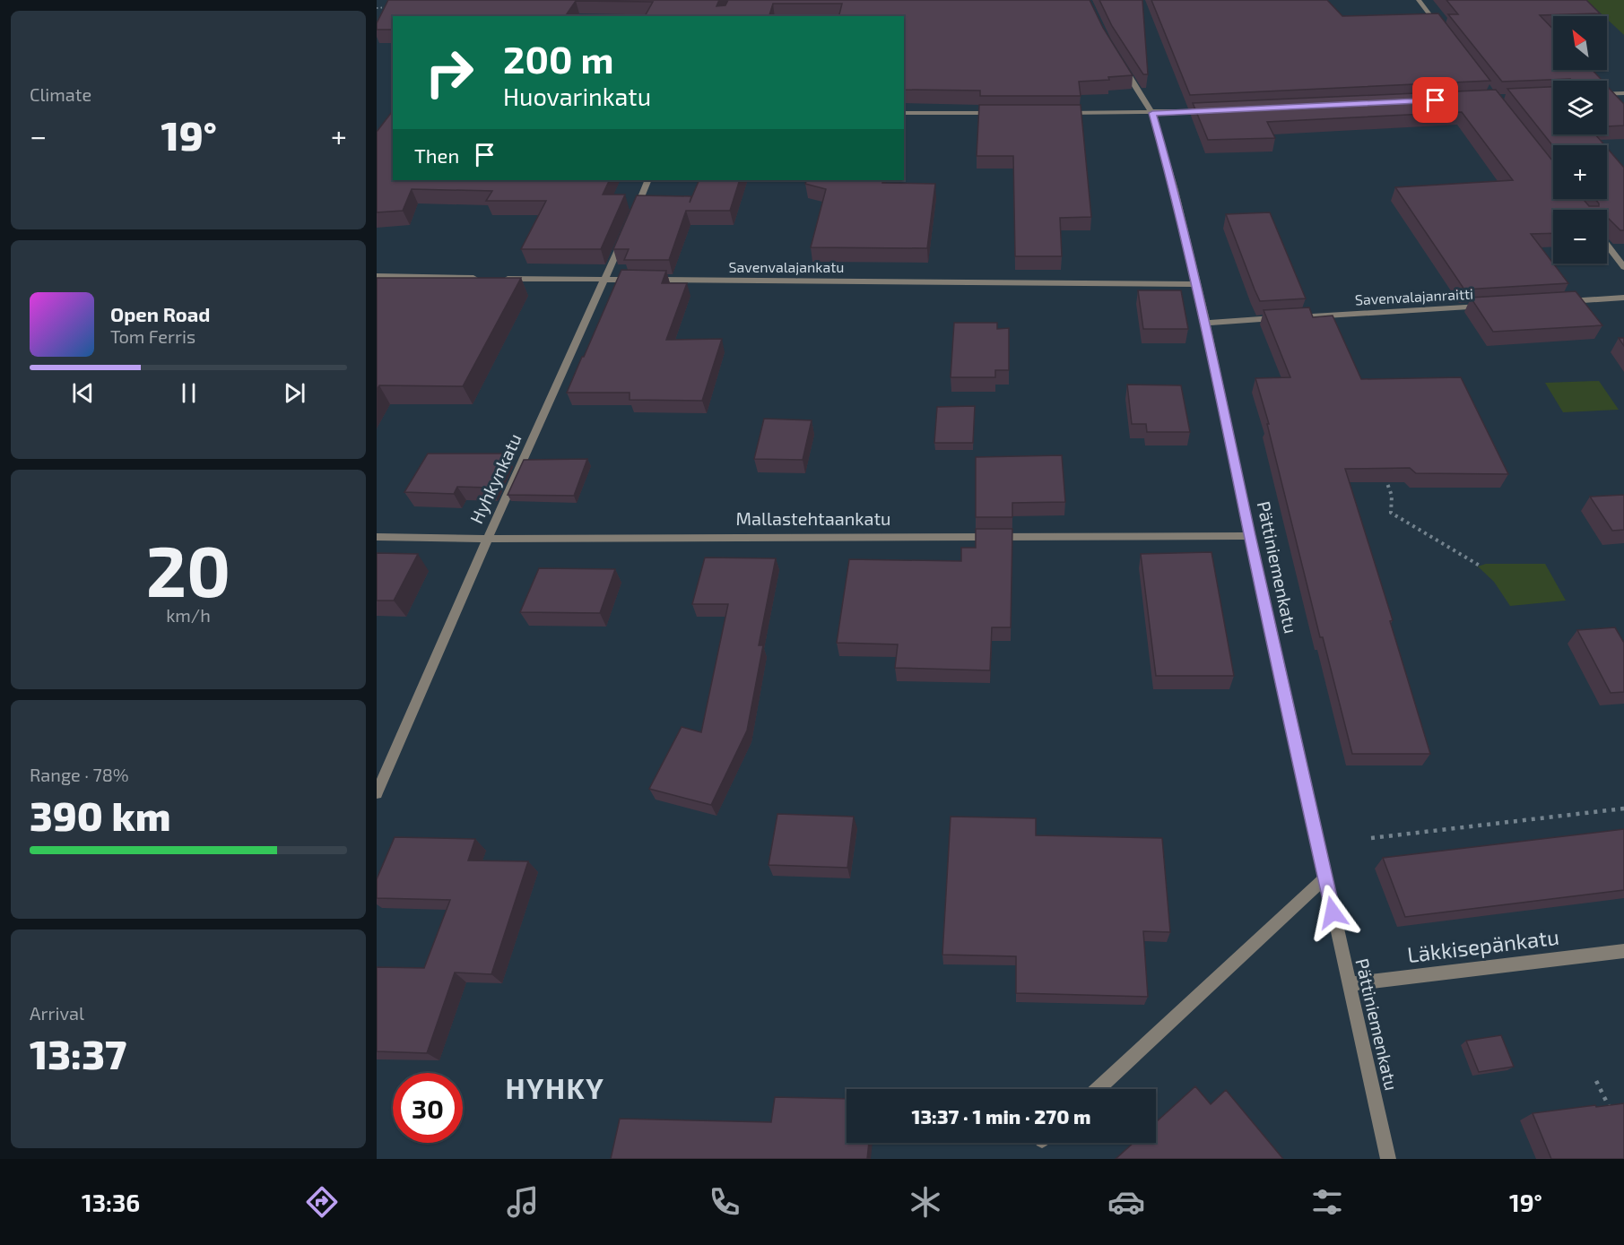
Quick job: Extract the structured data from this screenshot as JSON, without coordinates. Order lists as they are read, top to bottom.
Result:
{
  "streets": {
    "street": [
      "Savenvalajankatu",
      "Savenvalajanraitti",
      "Hyhkynkatu",
      "Mallastehtaankatu",
      "Pättiniemenkatu",
      "Läkkisepänkatu"
    ]
  },
  "crossings": [
    ["Savenvalajankatu", "Hyhkynkatu"],
    ["Savenvalajankatu", "Pättiniemenkatu"],
    ["Hyhkynkatu", "Mallastehtaankatu"],
    ["Mallastehtaankatu", "Pättiniemenkatu"],
    ["Pättiniemenkatu", "Läkkisepänkatu"]
  ],
  "districts": ["HYHKY"],
  "north": "top left",
  "page": {
    "tile": [
      "Climate",
      ["20", "km/h"],
      ["Range · 78%", "390 km"],
      ["Arrival", "13:37"]
    ],
    "map_buttons": ["+", "−"],
    "turn": ["200 m", "Huovarinkatu"],
    "heat": ["−", "19°", "+"],
    "then": "Then",
    "song": ["Open Road", "Tom Ferris"],
    "limit": "30",
    "trip": "13:37 · 1 min · 270 m",
    "tabs": ["13:36", "19°"]
  }
}
